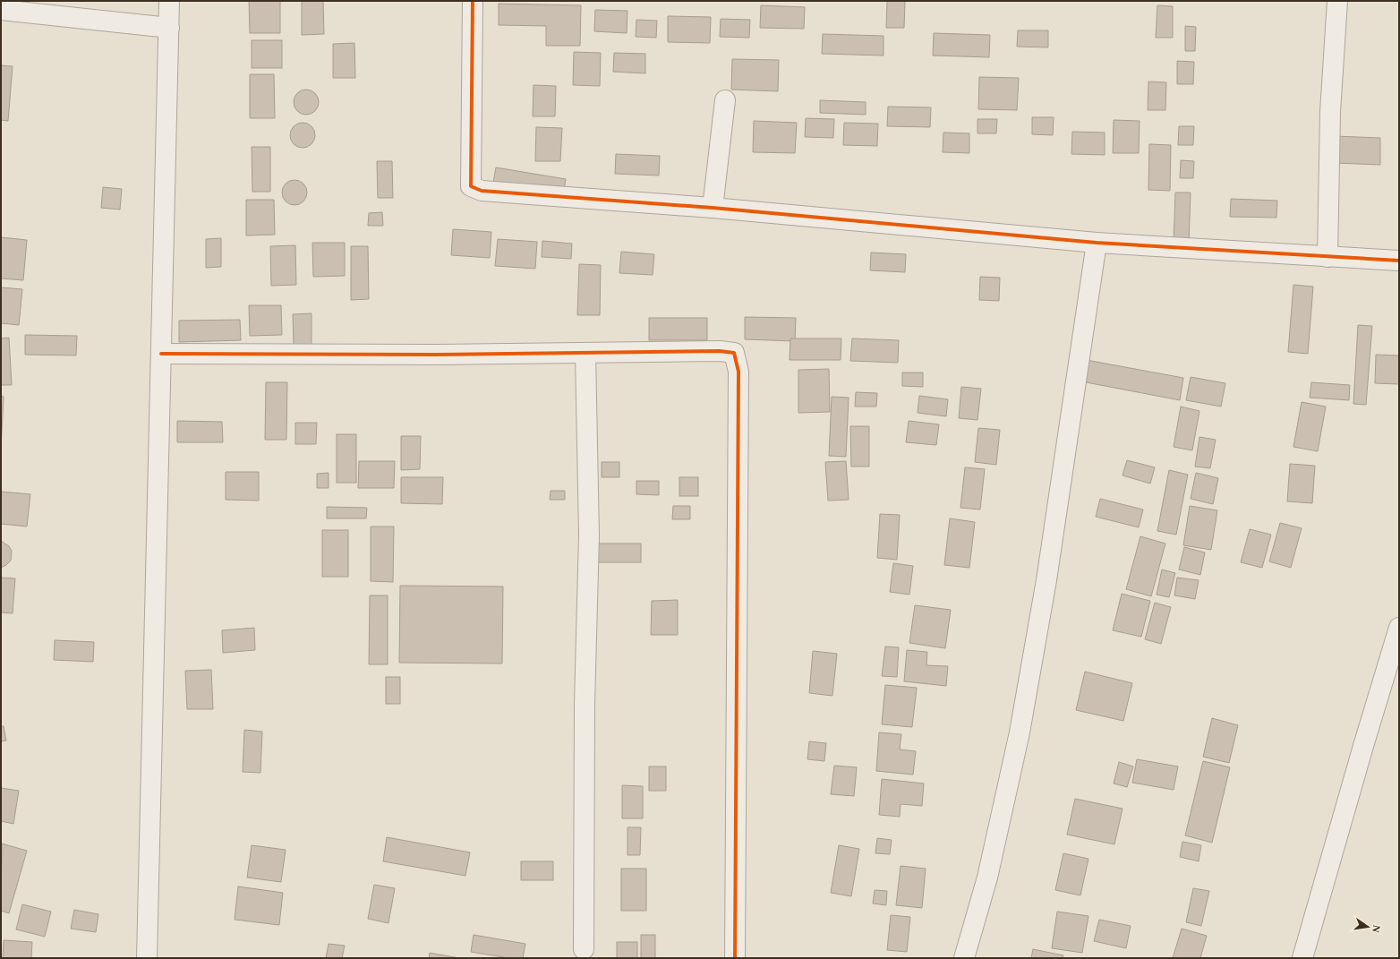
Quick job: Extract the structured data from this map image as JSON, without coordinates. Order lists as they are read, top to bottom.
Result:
{
  "north": "right"
}
